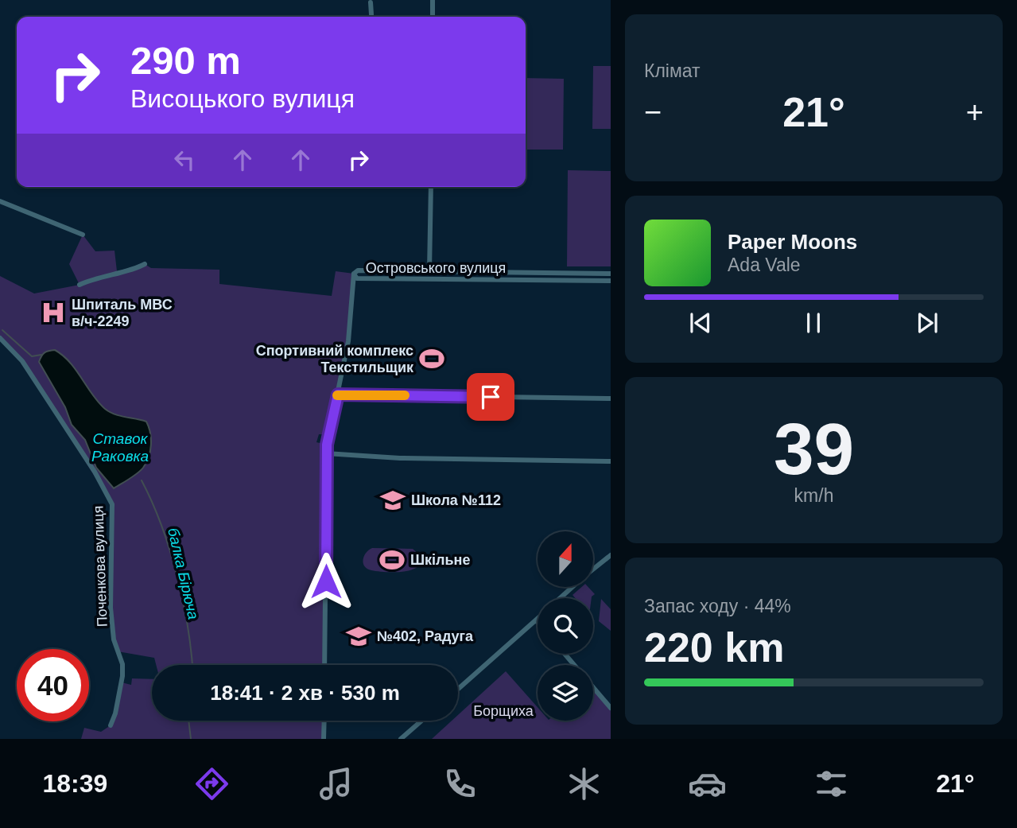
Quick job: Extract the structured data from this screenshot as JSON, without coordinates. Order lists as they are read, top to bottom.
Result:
{
  "streets": {
    "street": ["Островського вулиця", "Поченкова вулиця"]
  },
  "water": ["Ставок Раковка", "балка Бірюча"],
  "parks": ["Борщиха"],
  "places": {
    "hospital": ["Шпиталь МВС в/ч-2249"],
    "sports": ["Спортивний комплекс Текстильщик", "Шкільне"],
    "school or university": ["Школа №112", "№402, Радуга"]
  },
  "north": "top",
  "page": {
    "tile": [
      "Клімат",
      ["39", "km/h"],
      ["Запас ходу · 44%", "220 km"]
    ],
    "turn": ["290 m", "Висоцького вулиця"],
    "heat": ["−", "21°", "+"],
    "song": ["Paper Moons", "Ada Vale"],
    "limit": "40",
    "trip": "18:41 · 2 хв · 530 m",
    "tabs": ["18:39", "21°"]
  }
}
